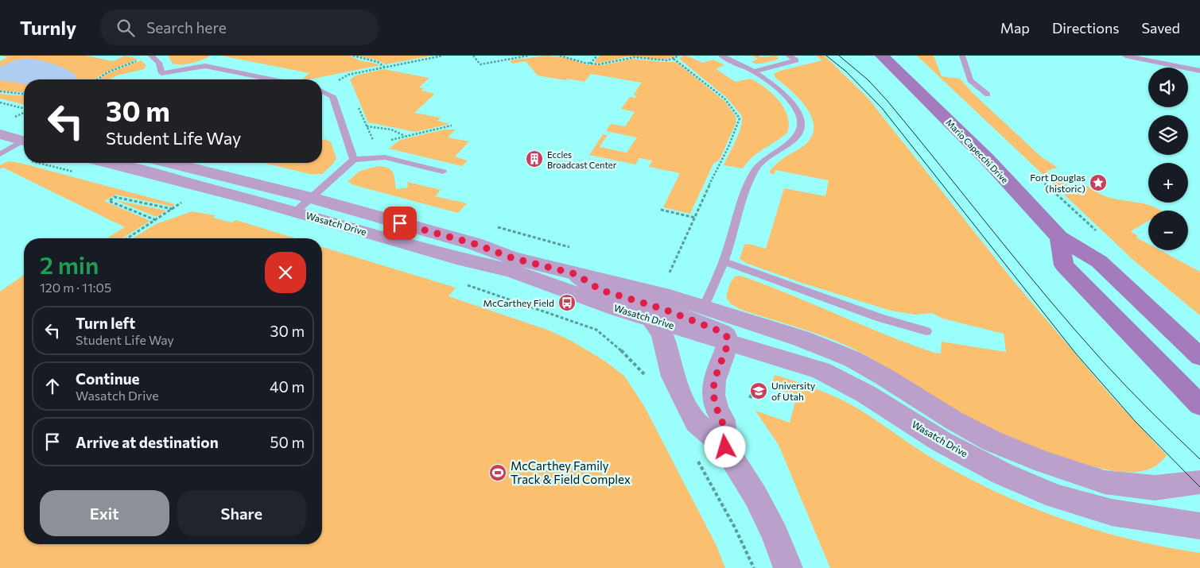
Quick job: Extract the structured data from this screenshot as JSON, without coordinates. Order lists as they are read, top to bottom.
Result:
{
  "streets": {
    "main road": ["Mario Capecchi Drive"],
    "street": ["Wasatch Drive"]
  },
  "places": {
    "building": ["Eccles Broadcast Center"],
    "place": ["Fort Douglas (historic)"],
    "bus stop": ["McCarthey Field"],
    "school or university": ["University of Utah"],
    "sports": ["McCarthey Family Track & Field Complex"]
  },
  "page": {
    "header": "Turnly",
    "search": "Search here",
    "nav": ["Map", "Directions", "Saved"],
    "map_buttons": ["+", "−"],
    "turn": ["30 m", "Student Life Way"],
    "heading": ["2 min", "120 m · 11:05"],
    "list": [
      {
        "name": "Turn left",
        "note": "Student Life Way",
        "value": "30 m"
      },
      {
        "name": "Continue",
        "note": "Wasatch Drive",
        "value": "40 m"
      },
      {
        "name": "Arrive at destination",
        "value": "50 m"
      }
    ],
    "buttons": ["Exit", "Share"]
  }
}
